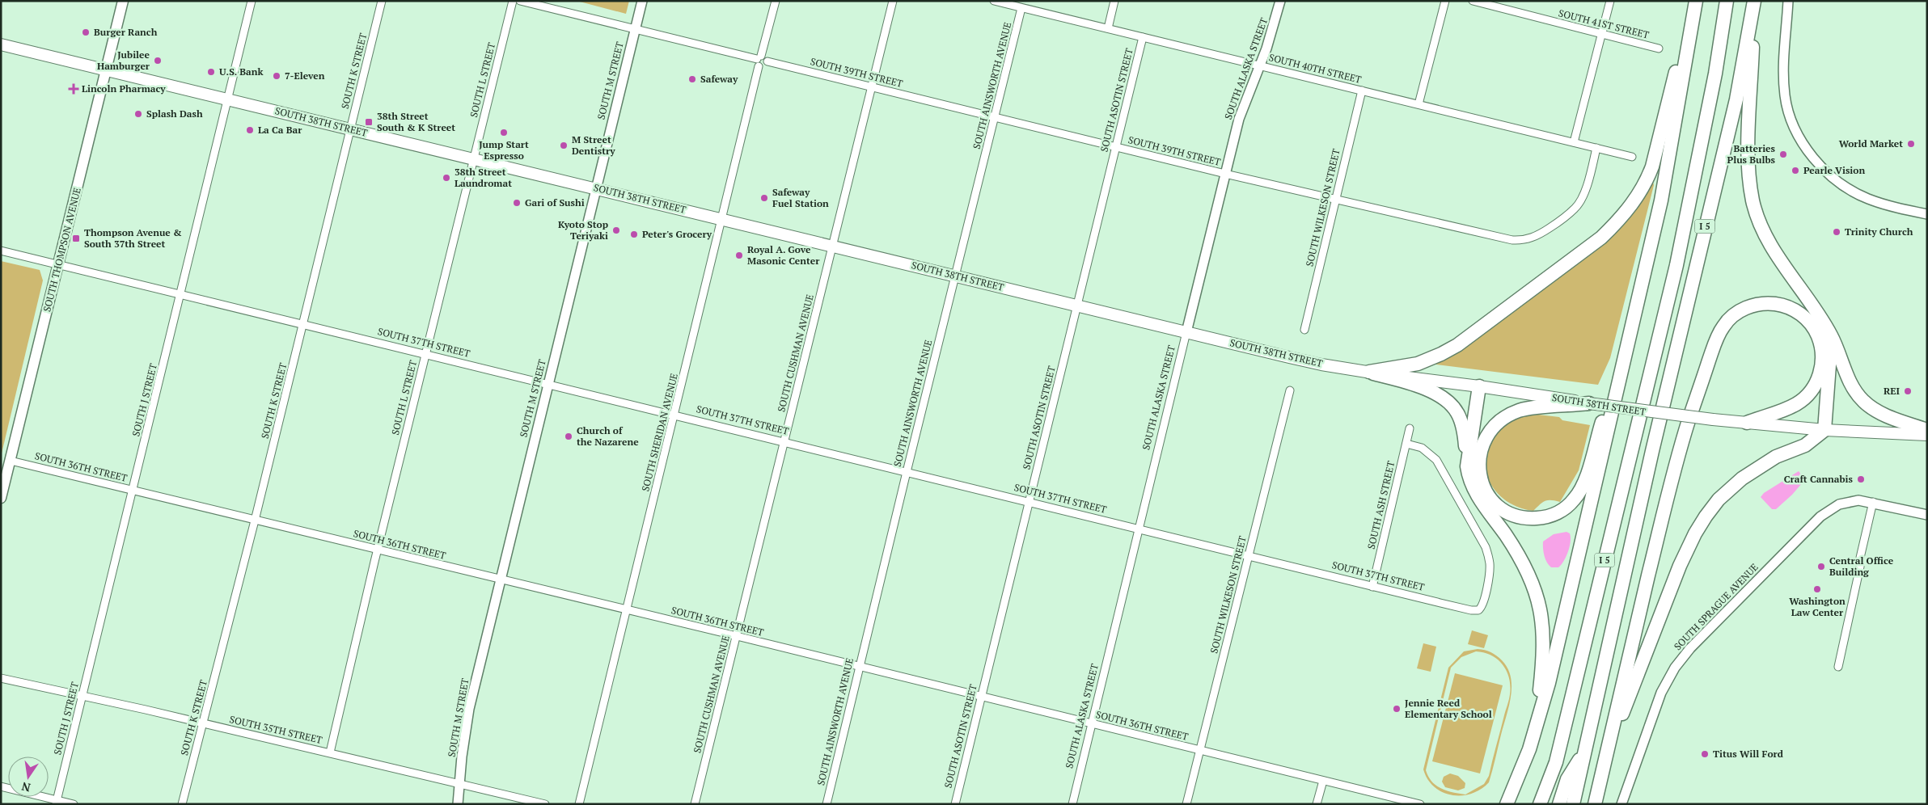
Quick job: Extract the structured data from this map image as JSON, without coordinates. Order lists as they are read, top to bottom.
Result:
{
  "streets": {
    "highway": ["I 5"],
    "main road": ["SOUTH 38TH STREET", "SOUTH THOMPSON AVENUE"],
    "street": [
      "SOUTH 41ST STREET",
      "SOUTH ALASKA STREET",
      "SOUTH 40TH STREET",
      "SOUTH K STREET",
      "SOUTH 39TH STREET",
      "SOUTH L STREET",
      "SOUTH M STREET",
      "SOUTH AINSWORTH AVENUE",
      "SOUTH ASOTIN STREET",
      "SOUTH WILKESON STREET",
      "SOUTH 37TH STREET",
      "SOUTH CUSHMAN AVENUE",
      "SOUTH J STREET",
      "SOUTH SHERIDAN AVENUE",
      "SOUTH 36TH STREET",
      "SOUTH ASH STREET",
      "SOUTH SPRAGUE AVENUE",
      "SOUTH 35TH STREET"
    ]
  },
  "crossings": [
    ["SOUTH ALASKA STREET", "SOUTH 40TH STREET"],
    ["SOUTH ALASKA STREET", "SOUTH 39TH STREET"],
    ["SOUTH ALASKA STREET", "SOUTH 38TH STREET"],
    ["SOUTH ALASKA STREET", "SOUTH 37TH STREET"],
    ["SOUTH ALASKA STREET", "SOUTH 36TH STREET"],
    ["SOUTH 40TH STREET", "SOUTH 39TH STREET"],
    ["SOUTH 40TH STREET", "SOUTH AINSWORTH AVENUE"],
    ["SOUTH 40TH STREET", "SOUTH ASOTIN STREET"],
    ["SOUTH 40TH STREET", "SOUTH WILKESON STREET"],
    ["SOUTH K STREET", "SOUTH 38TH STREET"],
    ["SOUTH K STREET", "SOUTH 37TH STREET"],
    ["SOUTH K STREET", "SOUTH 36TH STREET"],
    ["SOUTH K STREET", "SOUTH 35TH STREET"],
    ["SOUTH 39TH STREET", "SOUTH AINSWORTH AVENUE"],
    ["SOUTH 39TH STREET", "SOUTH ASOTIN STREET"],
    ["SOUTH 39TH STREET", "SOUTH WILKESON STREET"],
    ["SOUTH 39TH STREET", "SOUTH CUSHMAN AVENUE"],
    ["SOUTH 39TH STREET", "SOUTH SHERIDAN AVENUE"],
    ["SOUTH L STREET", "SOUTH 38TH STREET"],
    ["SOUTH L STREET", "SOUTH 37TH STREET"],
    ["SOUTH L STREET", "SOUTH 36TH STREET"],
    ["SOUTH L STREET", "SOUTH 35TH STREET"],
    ["SOUTH M STREET", "SOUTH 38TH STREET"],
    ["SOUTH M STREET", "SOUTH 37TH STREET"],
    ["SOUTH M STREET", "SOUTH 36TH STREET"],
    ["SOUTH M STREET", "SOUTH 35TH STREET"],
    ["SOUTH AINSWORTH AVENUE", "SOUTH 38TH STREET"],
    ["SOUTH AINSWORTH AVENUE", "SOUTH 37TH STREET"],
    ["SOUTH AINSWORTH AVENUE", "SOUTH 36TH STREET"],
    ["SOUTH ASOTIN STREET", "SOUTH 38TH STREET"],
    ["SOUTH ASOTIN STREET", "SOUTH 37TH STREET"],
    ["SOUTH ASOTIN STREET", "SOUTH 36TH STREET"],
    ["SOUTH 38TH STREET", "SOUTH THOMPSON AVENUE"],
    ["SOUTH 38TH STREET", "SOUTH CUSHMAN AVENUE"],
    ["SOUTH 38TH STREET", "SOUTH J STREET"],
    ["SOUTH 38TH STREET", "SOUTH SHERIDAN AVENUE"],
    ["SOUTH WILKESON STREET", "SOUTH 37TH STREET"],
    ["SOUTH WILKESON STREET", "SOUTH 36TH STREET"],
    ["SOUTH THOMPSON AVENUE", "SOUTH 37TH STREET"],
    ["SOUTH THOMPSON AVENUE", "SOUTH 36TH STREET"],
    ["SOUTH 37TH STREET", "SOUTH CUSHMAN AVENUE"],
    ["SOUTH 37TH STREET", "SOUTH J STREET"],
    ["SOUTH 37TH STREET", "SOUTH SHERIDAN AVENUE"],
    ["SOUTH 37TH STREET", "SOUTH ASH STREET"],
    ["SOUTH CUSHMAN AVENUE", "SOUTH 36TH STREET"],
    ["SOUTH J STREET", "SOUTH 36TH STREET"],
    ["SOUTH J STREET", "SOUTH 35TH STREET"],
    ["SOUTH SHERIDAN AVENUE", "SOUTH 36TH STREET"]
  ],
  "places": {
    "other": [
      "Burger Ranch",
      "Jubilee Hamburger",
      "U.S. Bank",
      "7-Eleven",
      "Safeway",
      "Splash Dash",
      "La Ca Bar",
      "Jump Start Espresso",
      "World Market",
      "M Street Dentistry",
      "Batteries Plus Bulbs",
      "Pearle Vision",
      "38th Street Laundromat",
      "Safeway Fuel Station",
      "Gari of Sushi",
      "Kyoto Stop Teriyaki",
      "Trinity Church",
      "Peter's Grocery",
      "Royal A. Gove Masonic Center",
      "REI",
      "Church of the Nazarene",
      "Craft Cannabis",
      "Central Office Building",
      "Washington Law Center",
      "Jennie Reed Elementary School",
      "Titus Will Ford"
    ],
    "health": ["Lincoln Pharmacy"],
    "transit": ["38th Street South & K Street", "Thompson Avenue & South 37th Street"]
  },
  "north": "bottom"
}
